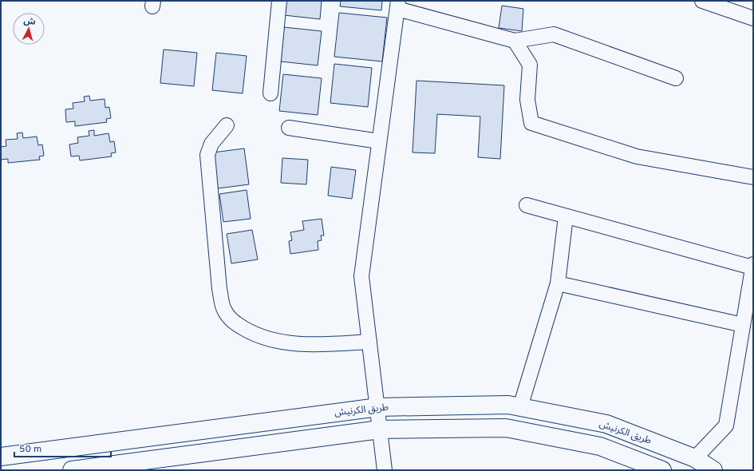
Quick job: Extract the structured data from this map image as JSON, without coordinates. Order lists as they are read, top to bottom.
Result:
{
  "streets": {
    "main road": ["طريق الكرنيش"]
  },
  "scale_bar": "50 m",
  "north": "top"
}
